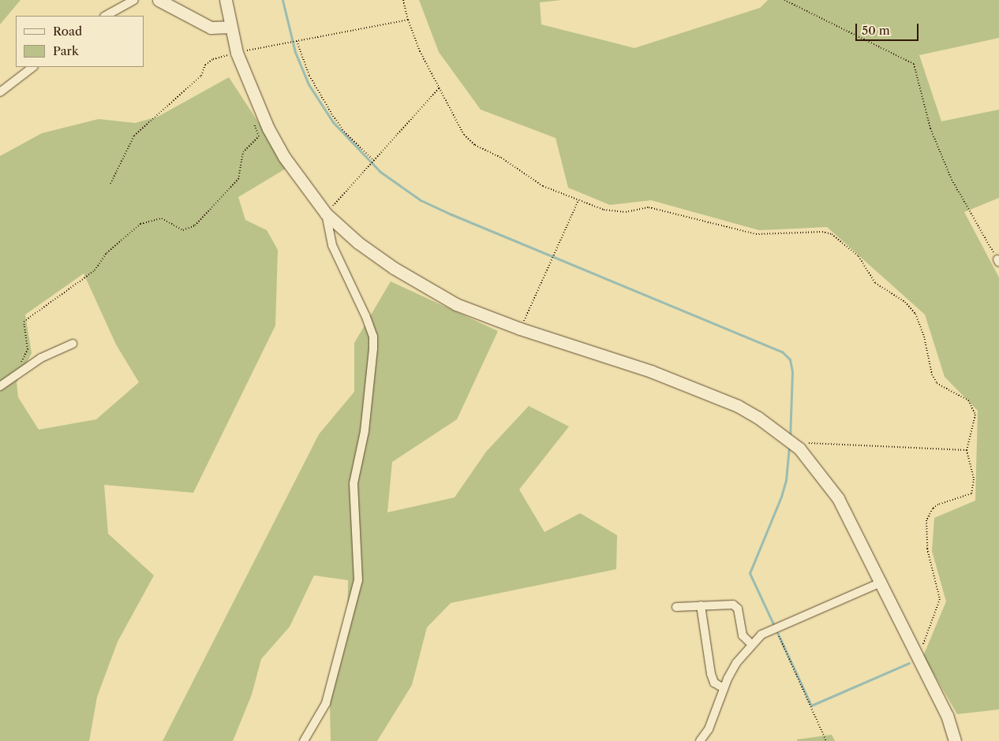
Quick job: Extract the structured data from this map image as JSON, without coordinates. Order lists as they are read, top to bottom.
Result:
{
  "legend": ["Road", "Park"],
  "scale_bar": "50 m"
}
